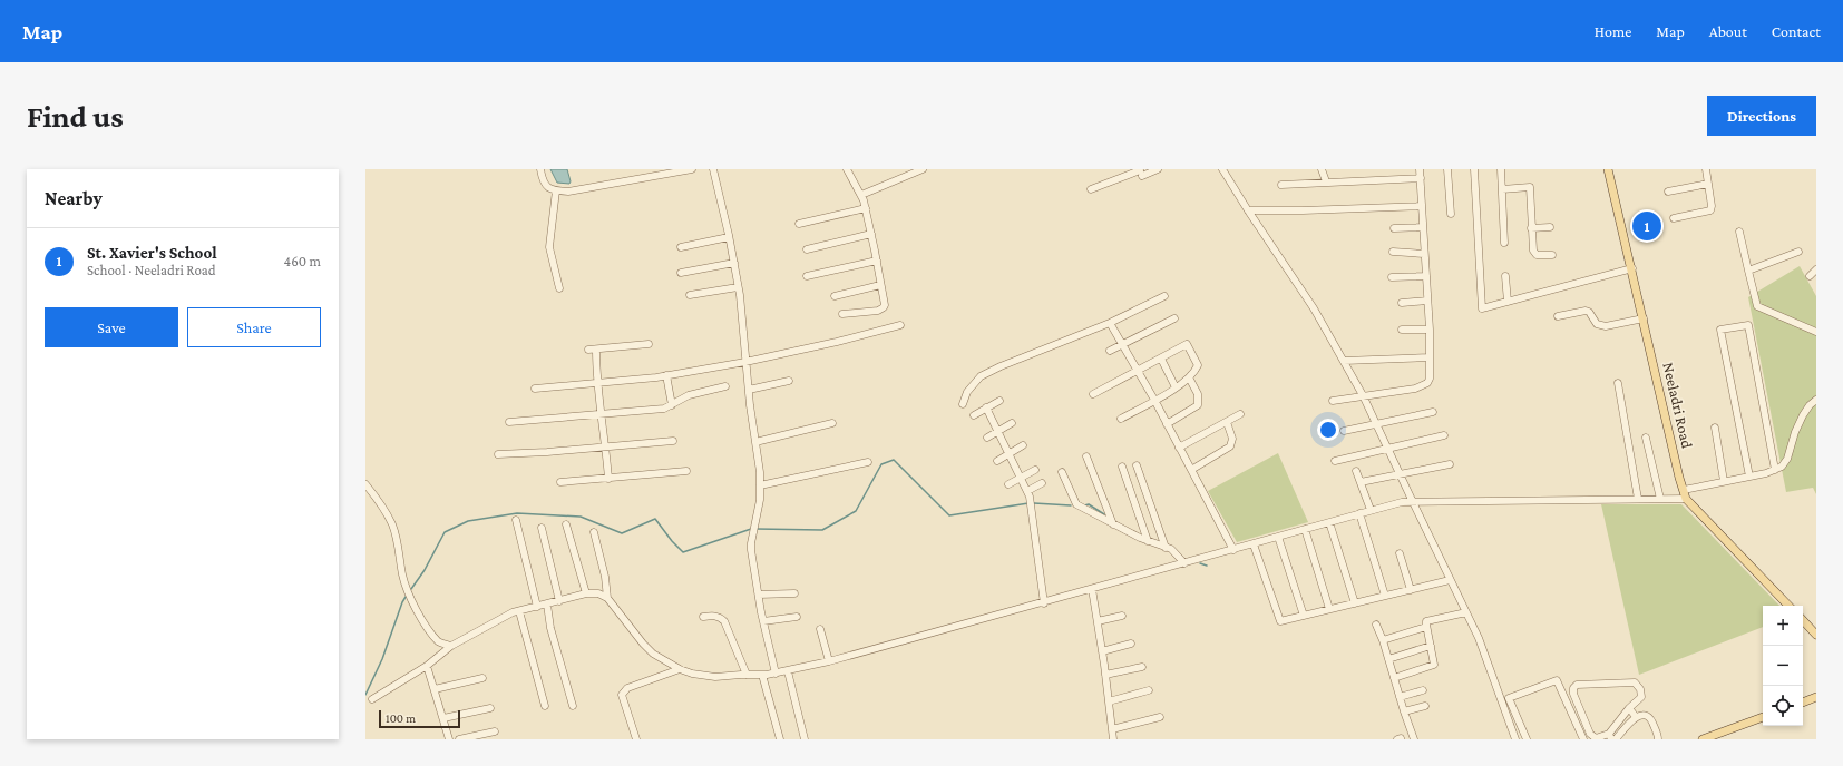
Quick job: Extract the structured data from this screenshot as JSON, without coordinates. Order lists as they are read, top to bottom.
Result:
{
  "streets": {
    "main road": ["Neeladri Road"]
  },
  "scale_bar": "100 m",
  "page": {
    "header": "Map",
    "nav": [
      "Home",
      "Map",
      "About",
      "Contact"
    ],
    "buttons": [
      "Directions",
      ["Save", "Share"]
    ],
    "title": "Find us",
    "heading": "Nearby",
    "pins": "1",
    "list": [
      {
        "mark": "1",
        "name": "St. Xavier's School",
        "note": "School · Neeladri Road",
        "value": "460 m"
      }
    ],
    "map_buttons": ["+", "−"],
    "scale": "100 m"
  }
}
